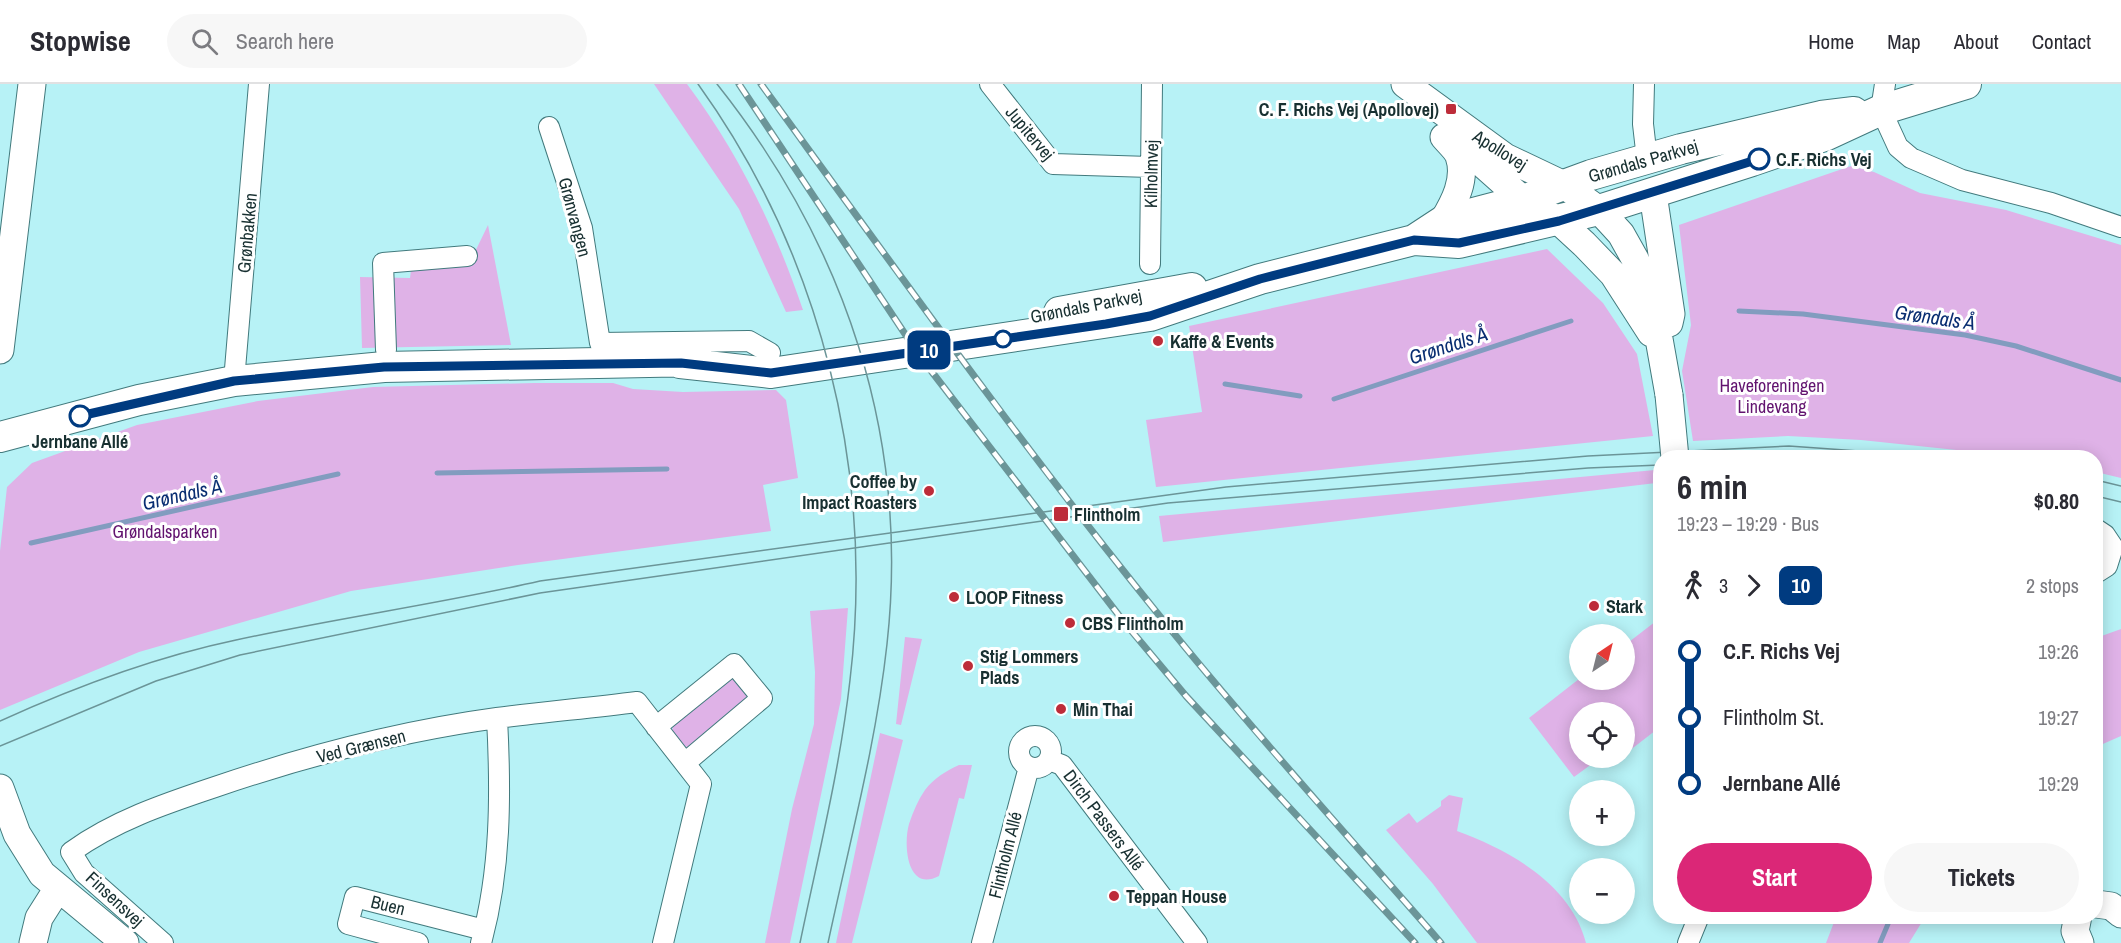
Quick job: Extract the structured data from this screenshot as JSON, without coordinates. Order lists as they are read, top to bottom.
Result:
{
  "streets": {
    "main road": ["Grøndals Parkvej"],
    "street": [
      "Jupitervej",
      "Apollovej",
      "Kilholmvej",
      "Grønvangen",
      "Grønbakken",
      "Ved Grænsen",
      "Dirch Passers Allé",
      "Flintholm Allé",
      "Finsensvej",
      "Buen"
    ]
  },
  "crossings": [
    ["Jupitervej", "Kilholmvej"],
    ["Apollovej", "Grøndals Parkvej"],
    ["Grøndals Parkvej", "Grønvangen"],
    ["Grøndals Parkvej", "Grønbakken"],
    ["Ved Grænsen", "Finsensvej"],
    ["Ved Grænsen", "Buen"],
    ["Dirch Passers Allé", "Flintholm Allé"]
  ],
  "water": ["Grøndals Å"],
  "parks": ["Haveforeningen Lindevang", "Grøndalsparken"],
  "places": {
    "transit": ["C. F. Richs Vej (Apollovej)", "Flintholm"],
    "other": [
      "C.F. Richs Vej",
      "Kaffe & Events",
      "Jernbane Allé",
      "Coffee by Impact Roasters",
      "LOOP Fitness",
      "Stark",
      "CBS Flintholm",
      "Stig Lommers Plads",
      "Min Thai",
      "Teppan House"
    ]
  },
  "lines": ["bus line 10"],
  "north": "top right",
  "page": {
    "header": "Stopwise",
    "search": "Search here",
    "nav": [
      "Home",
      "Map",
      "About",
      "Contact"
    ],
    "on_map": "10",
    "heading": ["6 min", "19:23 – 19:29 · Bus", "$0.80"],
    "legs": ["3", "10", "2 stops"],
    "list": [
      {
        "name": "C.F. Richs Vej",
        "value": "19:26"
      },
      {
        "name": "Flintholm St.",
        "value": "19:27"
      },
      {
        "name": "Jernbane Allé",
        "value": "19:29"
      }
    ],
    "map_buttons": ["+", "−"],
    "buttons": ["Start", "Tickets"]
  }
}
